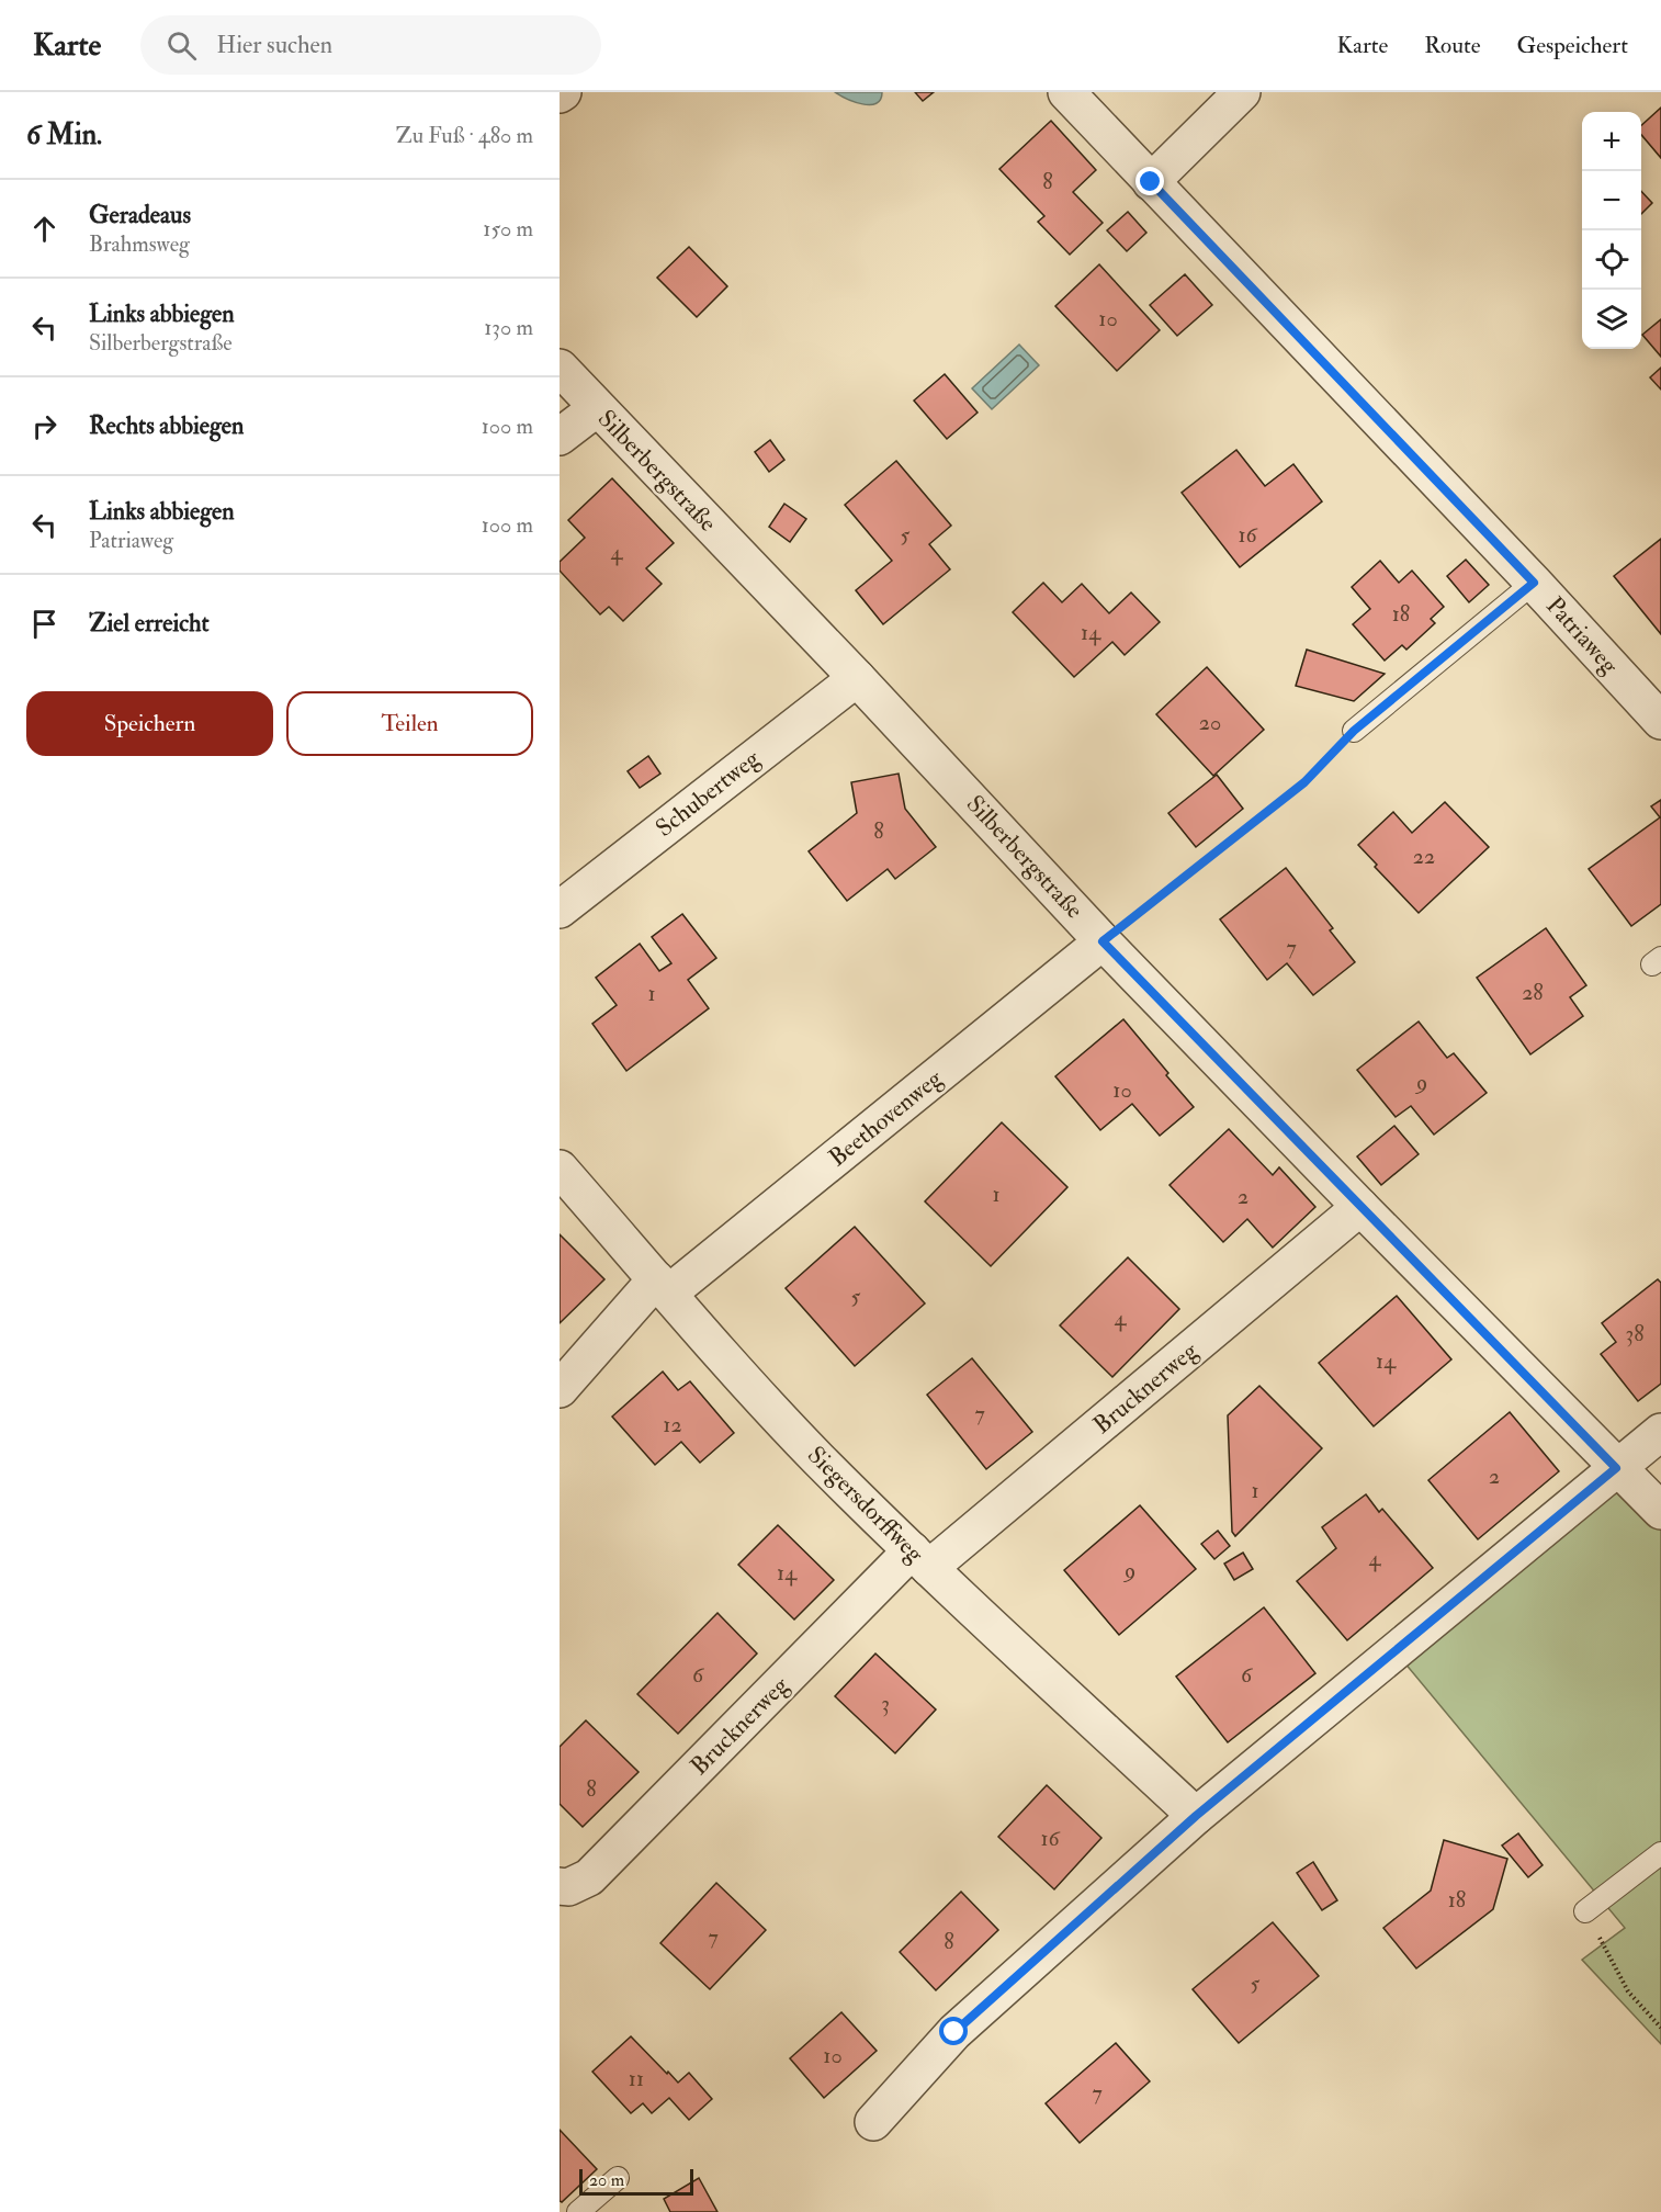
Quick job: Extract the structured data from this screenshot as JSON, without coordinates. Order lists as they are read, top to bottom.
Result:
{
  "streets": {
    "street": [
      "Silberbergstraße",
      "Patriaweg",
      "Schubertweg",
      "Beethovenweg",
      "Brucknerweg",
      "Siegersdorffweg"
    ]
  },
  "crossings": [
    ["Silberbergstraße", "Schubertweg"],
    ["Silberbergstraße", "Beethovenweg"],
    ["Silberbergstraße", "Brucknerweg"],
    ["Beethovenweg", "Siegersdorffweg"],
    ["Brucknerweg", "Siegersdorffweg"]
  ],
  "house_numbers": [
    "8",
    "10",
    "5",
    "16",
    "4",
    "18",
    "14",
    "20",
    "8",
    "22",
    "7",
    "28",
    "1",
    "9",
    "10",
    "1",
    "2",
    "5",
    "4",
    "38",
    "14",
    "7",
    "12",
    "2",
    "1",
    "4",
    "9",
    "14",
    "6",
    "6",
    "3",
    "8",
    "16",
    "18",
    "7",
    "8",
    "5",
    "10",
    "11",
    "7"
  ],
  "scale_bar": "20 m",
  "page": {
    "header": "Karte",
    "search": "Hier suchen",
    "nav": ["Karte", "Route", "Gespeichert"],
    "heading": ["6 Min.", "Zu Fuß · 480 m"],
    "map_buttons": ["+", "−"],
    "list": [
      ["Geradeaus", "Brahmsweg", "150 m"],
      ["Links abbiegen", "Silberbergstraße", "130 m"],
      ["Rechts abbiegen", "100 m"],
      ["Links abbiegen", "Patriaweg", "100 m"],
      "Ziel erreicht"
    ],
    "buttons": ["Speichern", "Teilen"],
    "scale": "20 m"
  }
}
